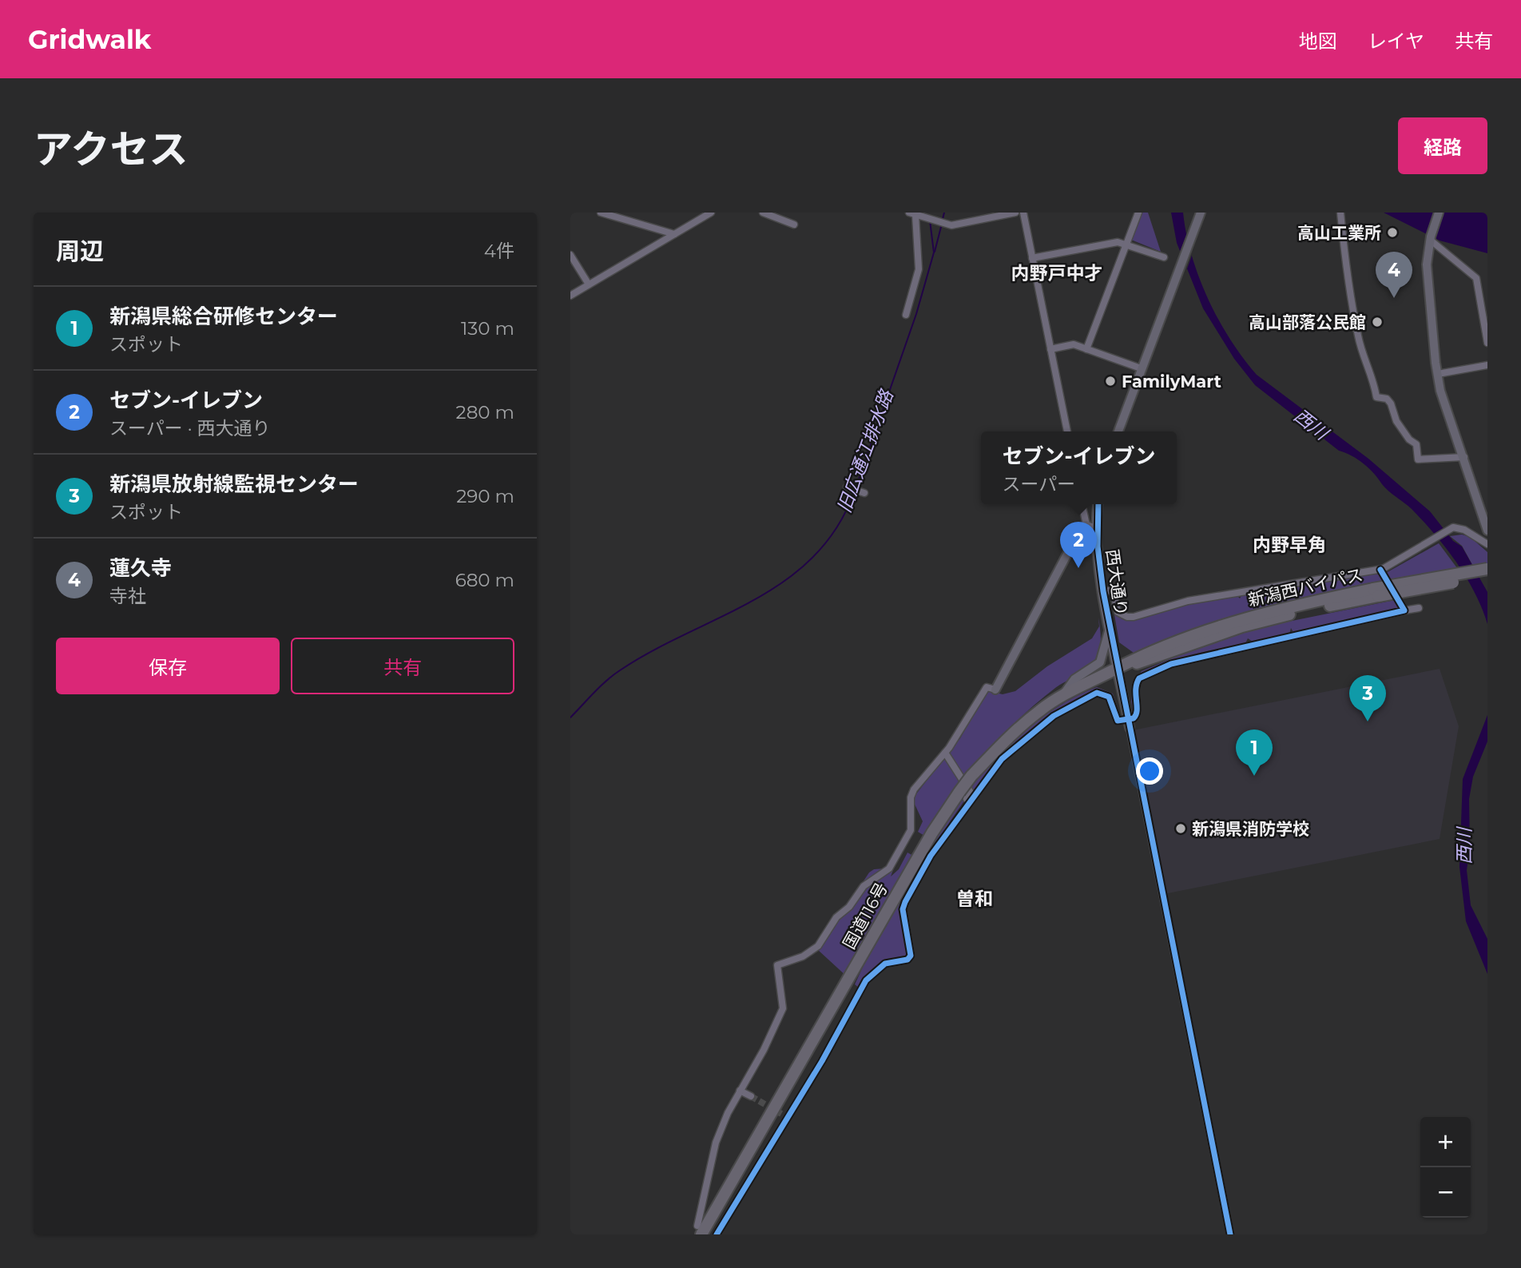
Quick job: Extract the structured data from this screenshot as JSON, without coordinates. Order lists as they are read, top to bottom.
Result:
{
  "streets": {
    "highway": ["新潟西バイパス", "国道116号"],
    "street": ["西大通り"]
  },
  "crossings": [
    ["西大通り", "新潟西バイパス"],
    ["西大通り", "国道116号"],
    ["新潟西バイパス", "国道116号"]
  ],
  "districts": ["内野戸中才", "内野早角", "曽和"],
  "water": ["西川", "旧広通江排水路"],
  "places": [
    "高山工業所",
    "高山部落公民館",
    "FamilyMart",
    "新潟県消防学校"
  ],
  "page": {
    "header": "Gridwalk",
    "nav": ["地図", "レイヤ", "共有"],
    "title": "アクセス",
    "buttons": [
      "経路",
      ["保存", "共有"]
    ],
    "heading": ["周辺", "4件"],
    "pins": [
      "4",
      "2",
      "3",
      "1"
    ],
    "list": [
      {
        "mark": "1",
        "name": "新潟県総合研修センター",
        "note": "スポット",
        "value": "130 m"
      },
      {
        "mark": "2",
        "name": "セブン-イレブン",
        "note": "スーパー · 西大通り",
        "value": "280 m"
      },
      {
        "mark": "3",
        "name": "新潟県放射線監視センター",
        "note": "スポット",
        "value": "290 m"
      },
      {
        "mark": "4",
        "name": "蓮久寺",
        "note": "寺社",
        "value": "680 m"
      }
    ],
    "popup": ["セブン-イレブン", "スーパー"],
    "map_buttons": ["+", "−"]
  }
}
